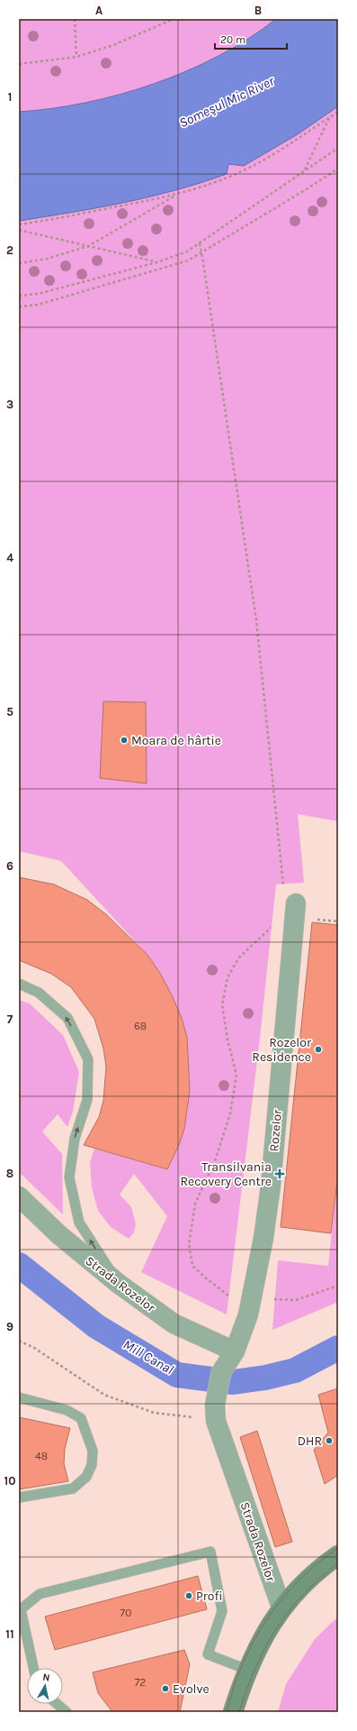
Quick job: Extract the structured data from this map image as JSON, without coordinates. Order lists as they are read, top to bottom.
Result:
{
  "streets": {
    "street": ["Rozelor", "Strada Rozelor"]
  },
  "crossings": [
    ["Rozelor", "Strada Rozelor"]
  ],
  "water": ["Someşul Mic River", "Mill Canal"],
  "places": {
    "other": [
      "Moara de hârtie",
      "Rozelor Residence",
      "DHR",
      "Profi",
      "Evolve"
    ],
    "health": ["Transilvania Recovery Centre"]
  },
  "house_numbers": [
    "68",
    "48",
    "70",
    "72"
  ],
  "scale_bar": "20 m",
  "north": "top",
  "grid": {
    "columns": ["A", "B"],
    "rows": [
      "1",
      "2",
      "3",
      "4",
      "5",
      "6",
      "7",
      "8",
      "9",
      "10",
      "11"
    ]
  }
}
